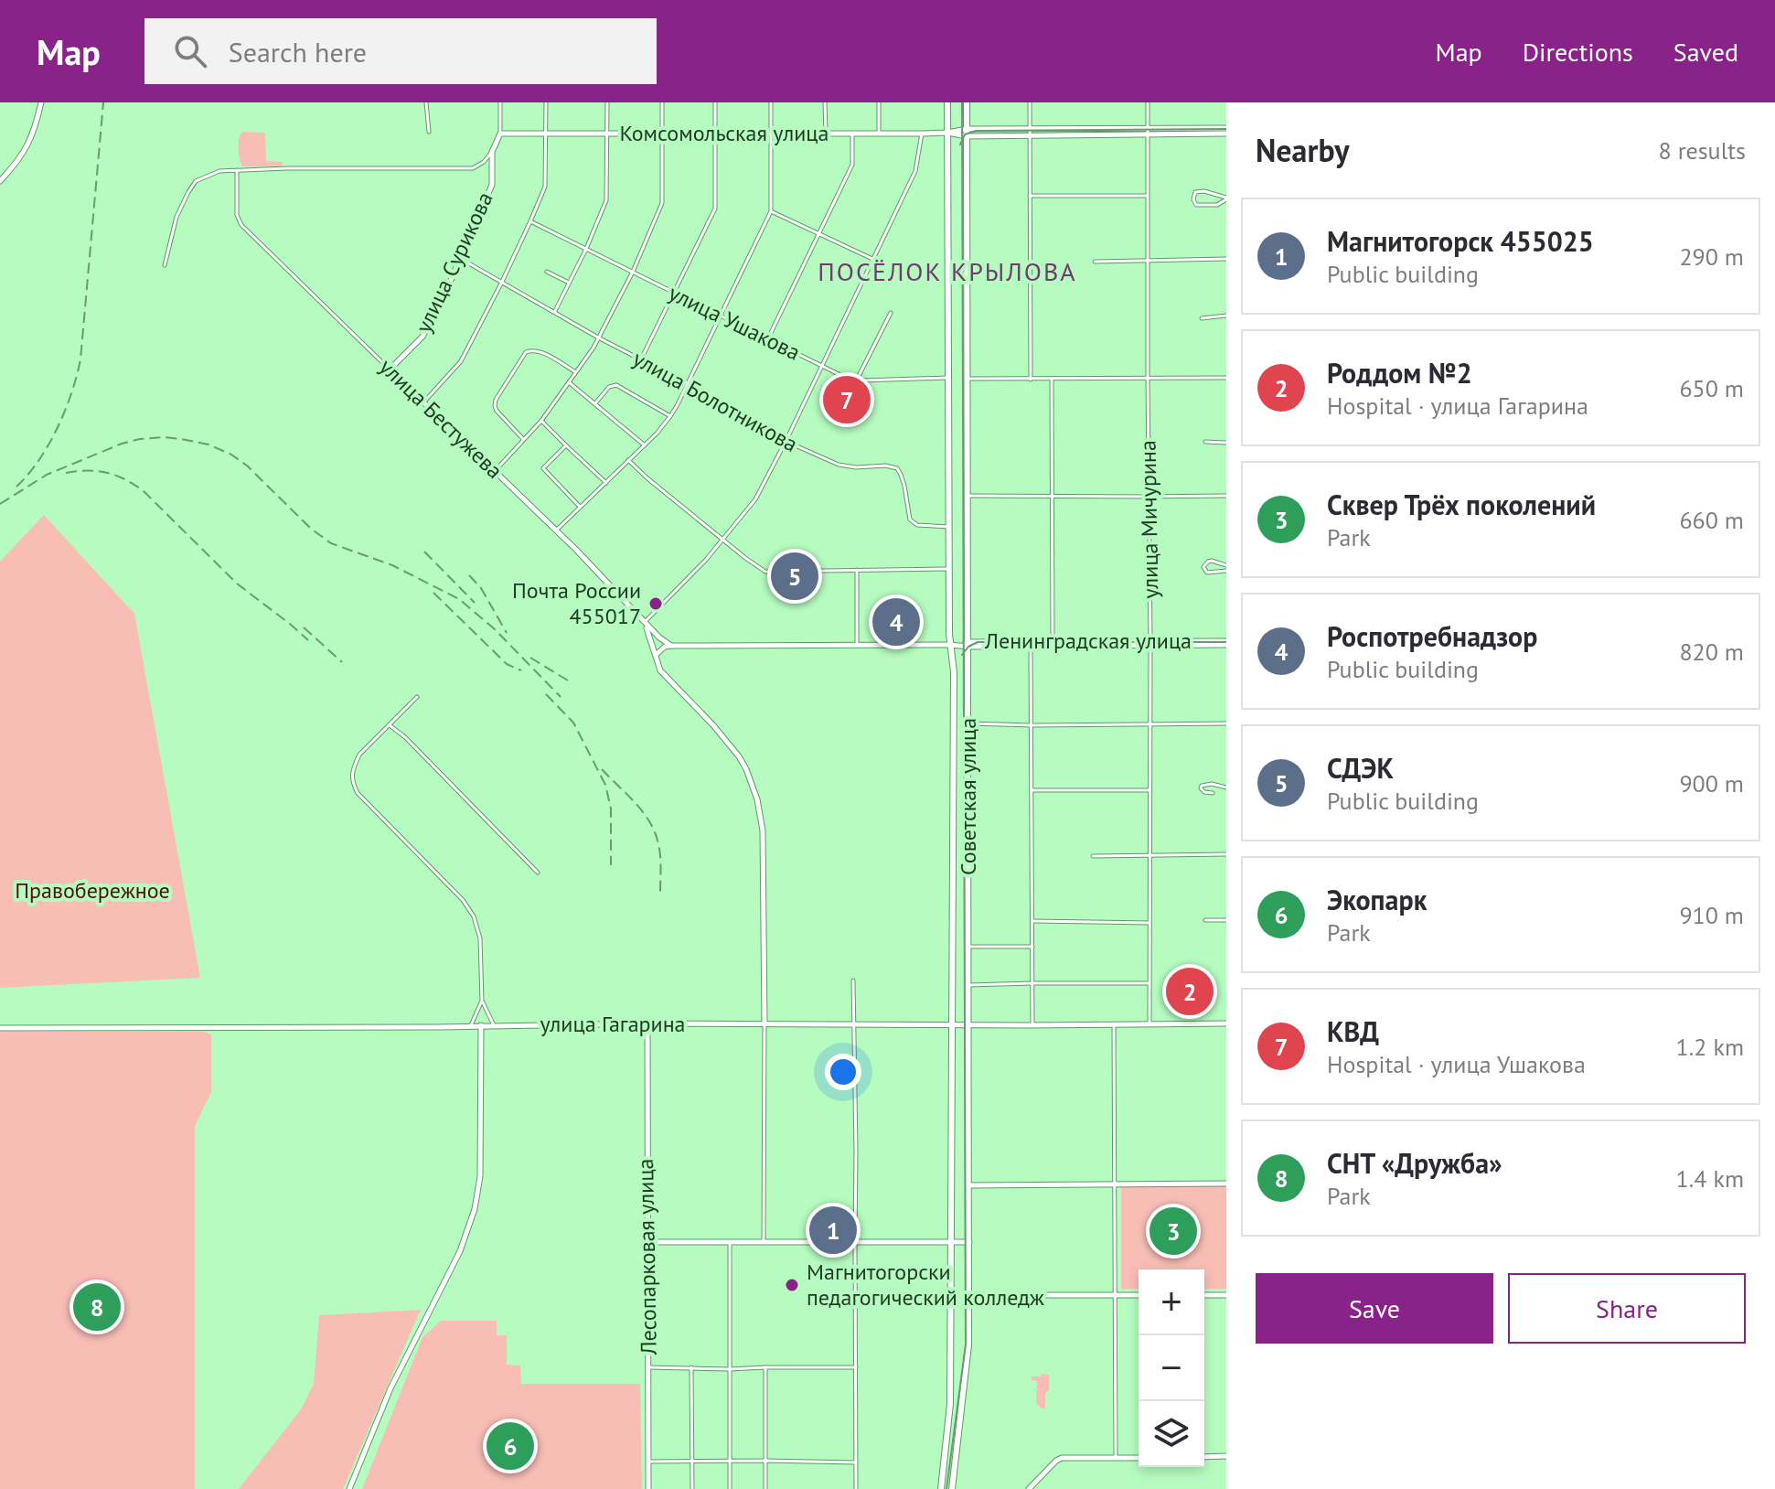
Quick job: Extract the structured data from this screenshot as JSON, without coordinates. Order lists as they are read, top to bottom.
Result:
{
  "streets": {
    "main road": [
      "Комсомольская улица",
      "улица Сурикова",
      "улица Бестужева",
      "Ленинградская улица",
      "Советская улица",
      "улица Гагарина",
      "Лесопарковая улица"
    ],
    "street": ["улица Ушакова", "улица Болотникова", "улица Мичурина"]
  },
  "crossings": [
    ["Комсомольская улица", "улица Сурикова"],
    ["Комсомольская улица", "улица Мичурина"],
    ["Комсомольская улица", "Советская улица"],
    ["улица Сурикова", "улица Болотникова"],
    ["улица Сурикова", "улица Бестужева"],
    ["улица Ушакова", "Советская улица"],
    ["улица Болотникова", "Советская улица"],
    ["улица Мичурина", "Ленинградская улица"],
    ["улица Мичурина", "улица Гагарина"],
    ["Ленинградская улица", "Советская улица"],
    ["Советская улица", "улица Гагарина"],
    ["улица Гагарина", "Лесопарковая улица"]
  ],
  "districts": ["ПОСЁЛОК КРЫЛОВА"],
  "parks": ["Правобережное"],
  "places": ["Почта России 455017", "Магнитогорски педагогический колледж"],
  "page": {
    "header": "Map",
    "search": "Search here",
    "nav": ["Map", "Directions", "Saved"],
    "heading": ["Nearby", "8 results"],
    "list": [
      {
        "mark": "1",
        "name": "Магнитогорск 455025",
        "note": "Public building",
        "value": "290 m"
      },
      {
        "mark": "2",
        "name": "Роддом №2",
        "note": "Hospital · улица Гагарина",
        "value": "650 m"
      },
      {
        "mark": "3",
        "name": "Сквер Трёх поколений",
        "note": "Park",
        "value": "660 m"
      },
      {
        "mark": "4",
        "name": "Роспотребнадзор",
        "note": "Public building",
        "value": "820 m"
      },
      {
        "mark": "5",
        "name": "СДЭК",
        "note": "Public building",
        "value": "900 m"
      },
      {
        "mark": "6",
        "name": "Экопарк",
        "note": "Park",
        "value": "910 m"
      },
      {
        "mark": "7",
        "name": "КВД",
        "note": "Hospital · улица Ушакова",
        "value": "1.2 km"
      },
      {
        "mark": "8",
        "name": "СНТ «Дружба»",
        "note": "Park",
        "value": "1.4 km"
      }
    ],
    "pins": [
      "7",
      "5",
      "4",
      "2",
      "1",
      "3",
      "8",
      "6"
    ],
    "buttons": ["Save", "Share"],
    "map_buttons": ["+", "−"]
  }
}
